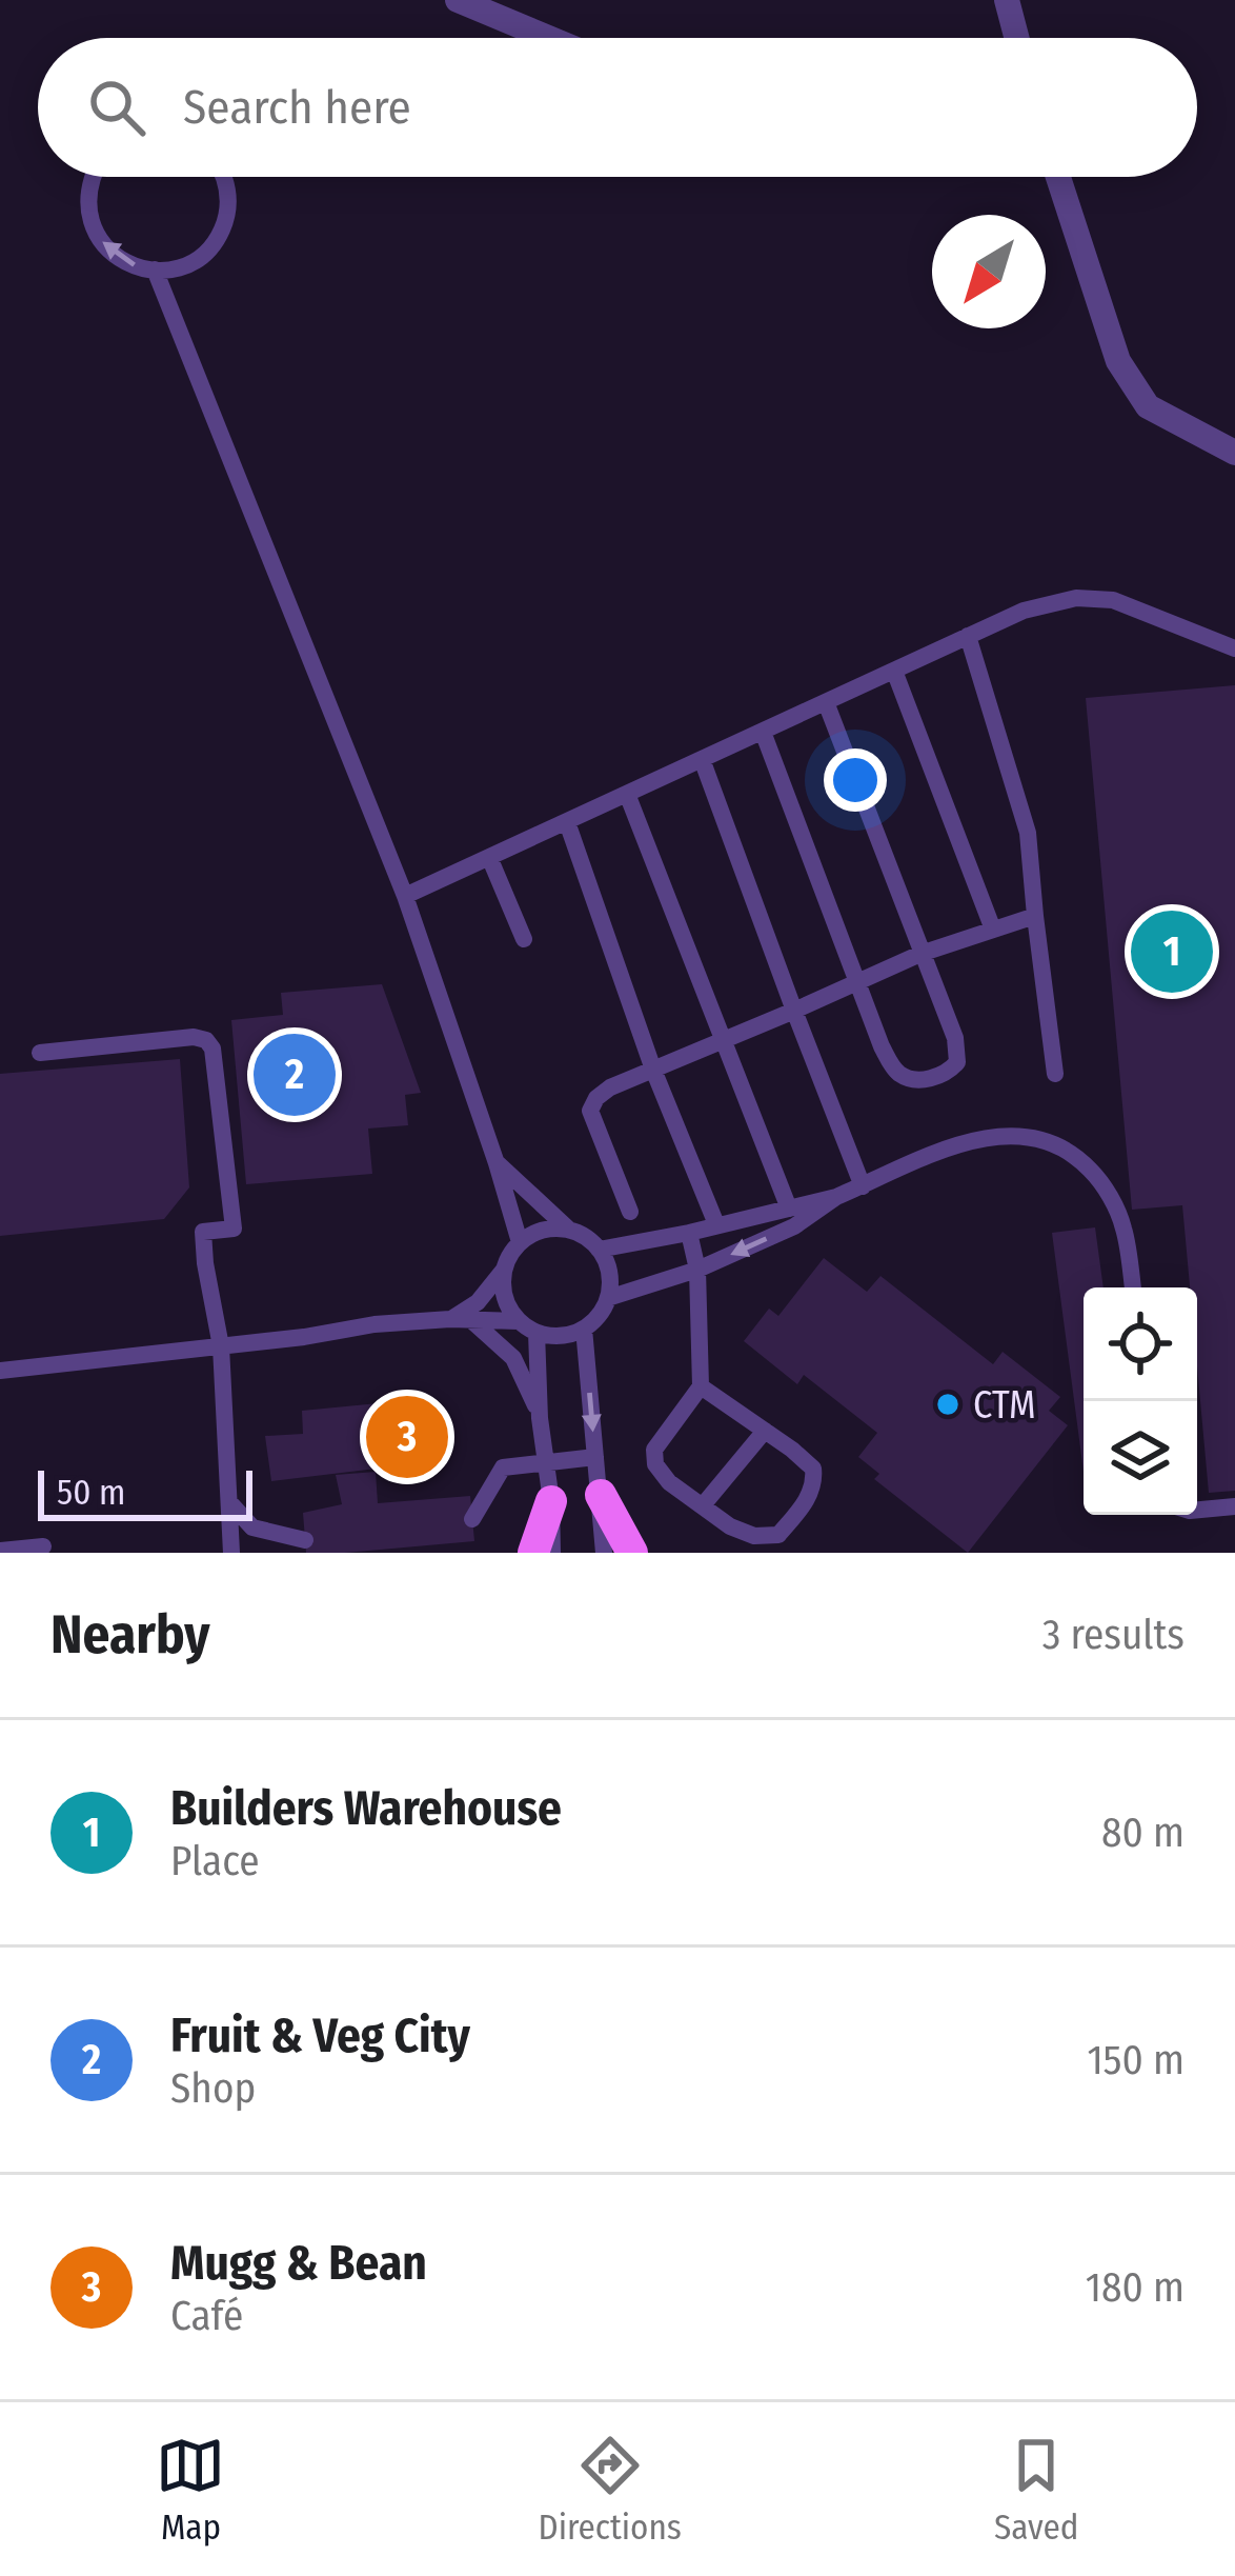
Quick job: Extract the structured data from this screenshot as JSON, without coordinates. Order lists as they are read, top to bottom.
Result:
{
  "places": ["CTM"],
  "scale_bar": "50 m",
  "north": "bottom left",
  "page": {
    "search": "Search here",
    "pins": ["1", "2", "3"],
    "scale": "50 m",
    "heading": ["Nearby", "3 results"],
    "list": [
      {
        "mark": "1",
        "name": "Builders Warehouse",
        "note": "Place",
        "value": "80 m"
      },
      {
        "mark": "2",
        "name": "Fruit & Veg City",
        "note": "Shop",
        "value": "150 m"
      },
      {
        "mark": "3",
        "name": "Mugg & Bean",
        "note": "Café",
        "value": "180 m"
      }
    ],
    "nav": ["Map", "Directions", "Saved"]
  }
}
